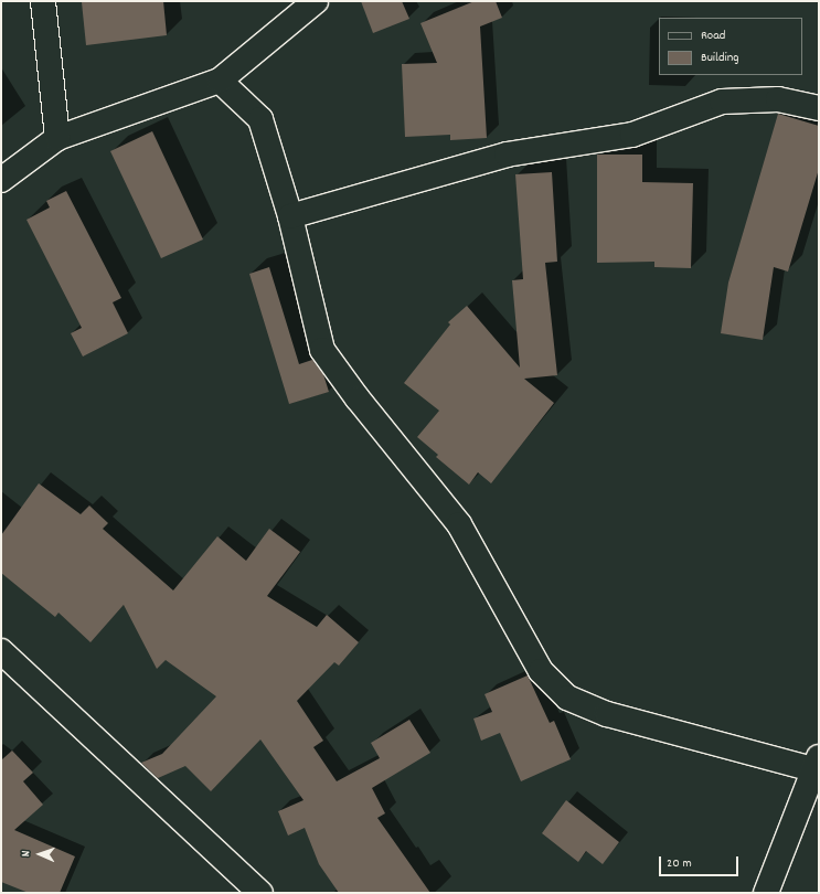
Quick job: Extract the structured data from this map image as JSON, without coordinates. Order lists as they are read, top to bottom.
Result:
{
  "legend": ["Road", "Building"],
  "scale_bar": "20 m",
  "north": "left"
}
